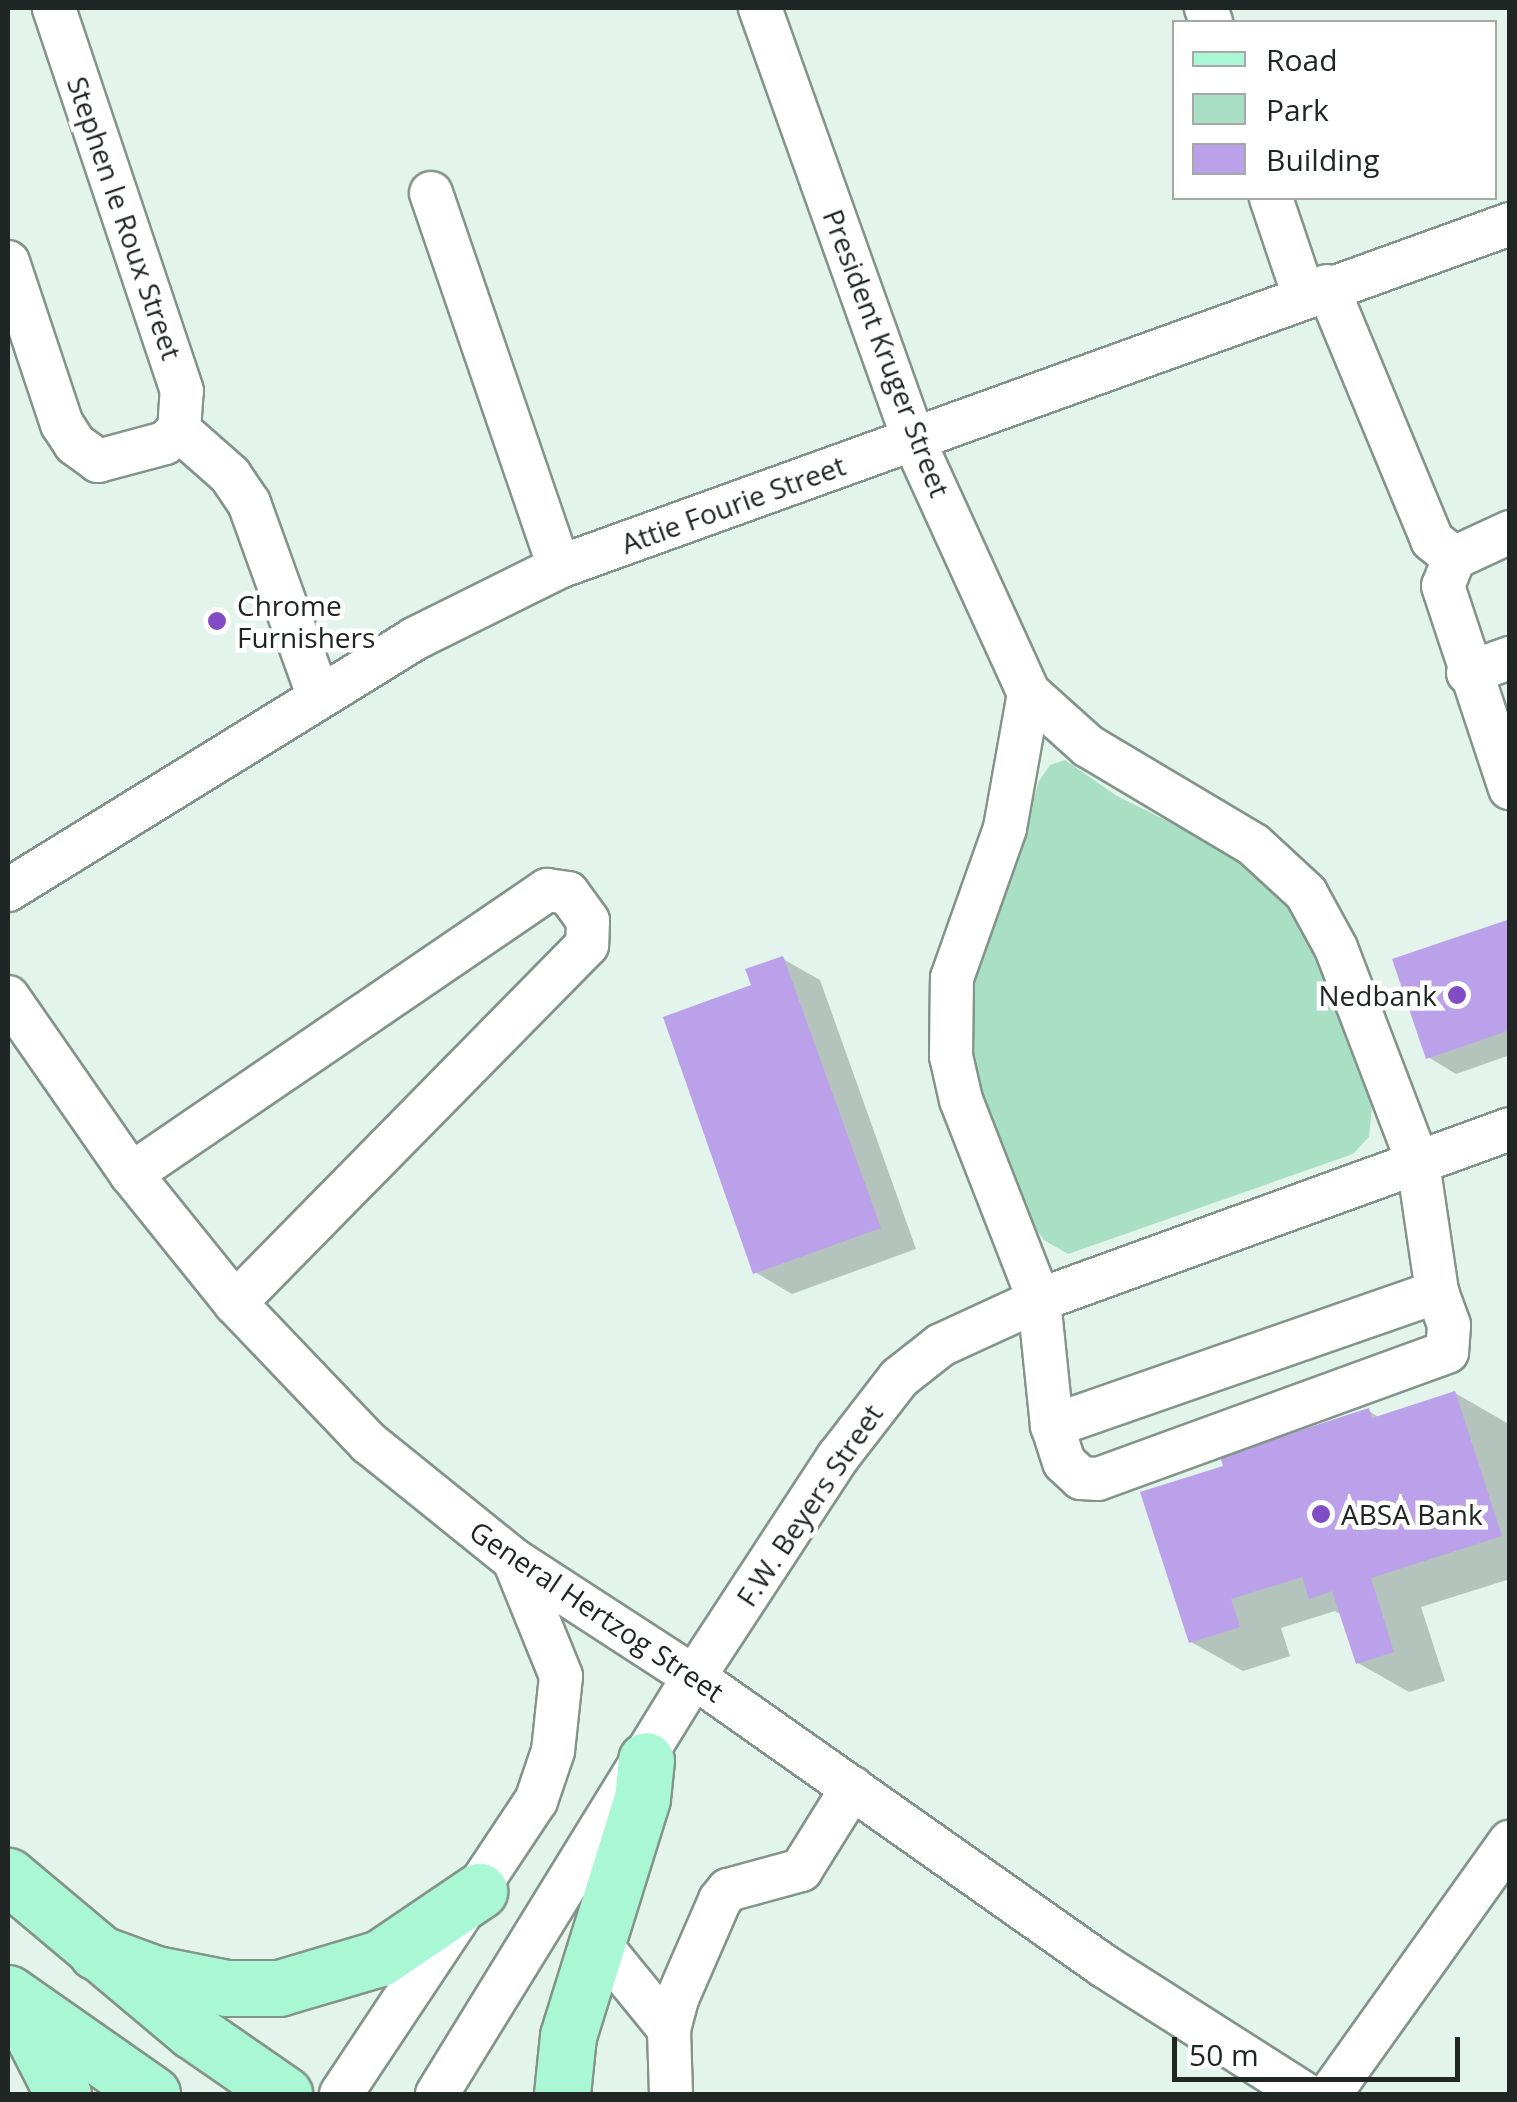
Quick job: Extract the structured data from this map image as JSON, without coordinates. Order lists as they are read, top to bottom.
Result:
{
  "streets": {
    "street": [
      "Stephen le Roux Street",
      "President Kruger Street",
      "Attie Fourie Street",
      "F.W. Beyers Street",
      "General Hertzog Street"
    ]
  },
  "crossings": [
    ["President Kruger Street", "Attie Fourie Street"],
    ["President Kruger Street", "F.W. Beyers Street"],
    ["F.W. Beyers Street", "General Hertzog Street"]
  ],
  "places": ["Chrome Furnishers", "Nedbank", "ABSA Bank"],
  "legend": ["Road", "Park", "Building"],
  "scale_bar": "50 m"
}
